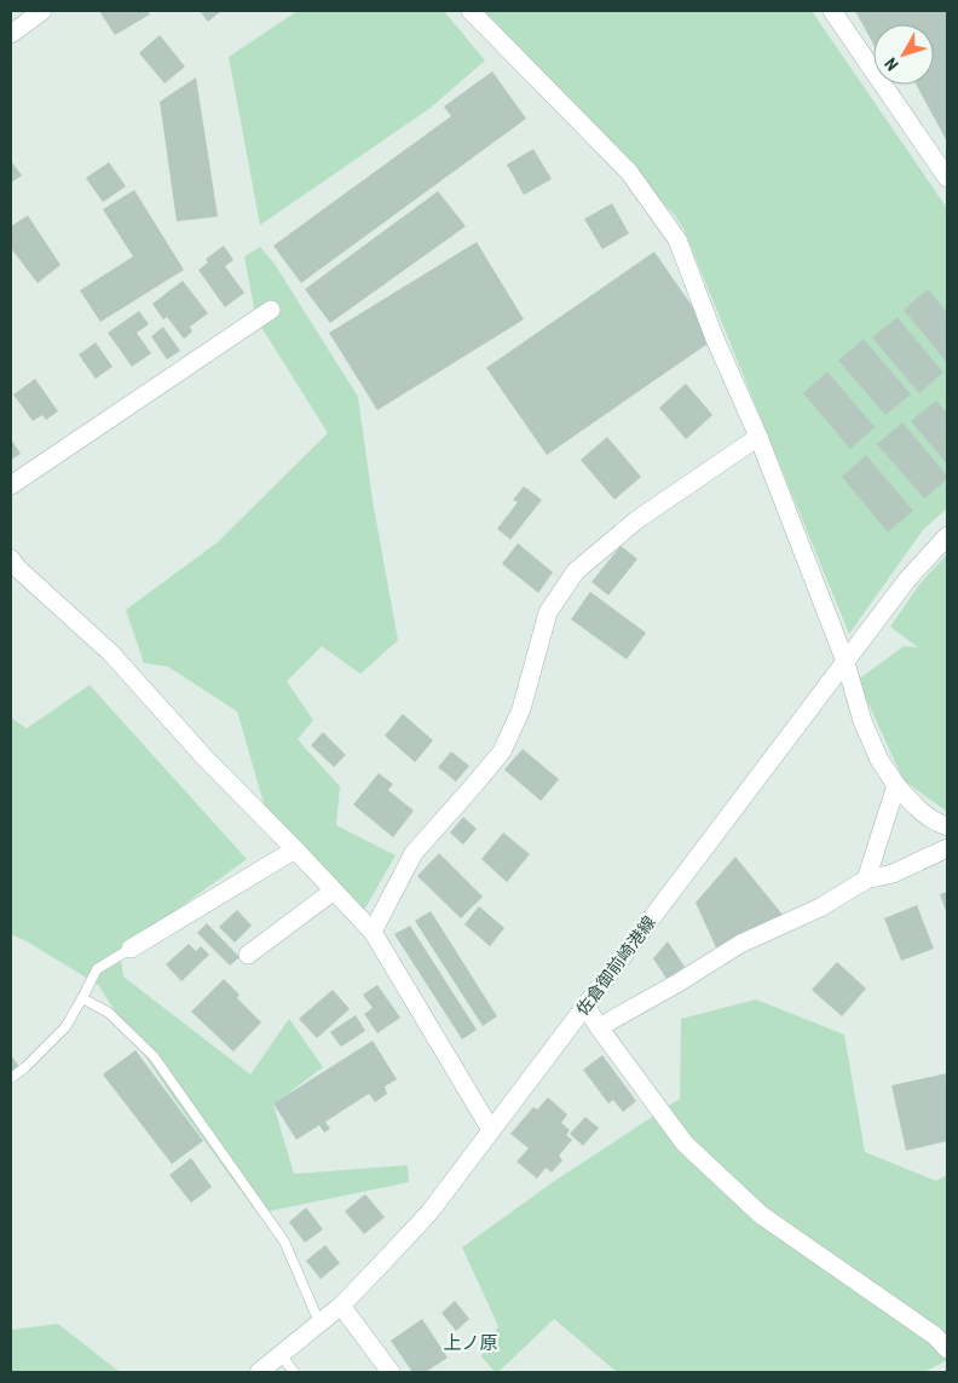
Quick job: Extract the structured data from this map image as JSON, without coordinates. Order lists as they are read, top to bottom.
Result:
{
  "streets": {
    "street": ["佐倉御前崎港線"]
  },
  "districts": ["上ノ原"],
  "north": "bottom left"
}
